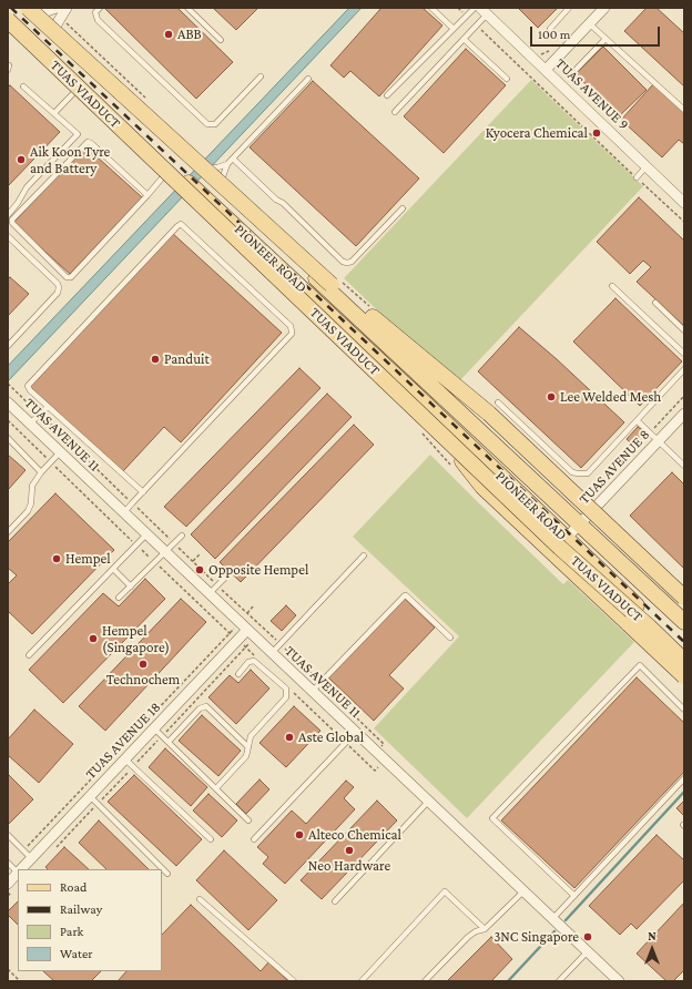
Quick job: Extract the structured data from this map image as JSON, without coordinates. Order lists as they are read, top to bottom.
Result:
{
  "streets": {
    "main road": ["TUAS VIADUCT", "PIONEER ROAD"],
    "street": [
      "TUAS AVENUE 9",
      "TUAS AVENUE 11",
      "TUAS AVENUE 8",
      "TUAS AVENUE 18"
    ]
  },
  "crossings": [
    ["TUAS VIADUCT", "PIONEER ROAD"],
    ["PIONEER ROAD", "TUAS AVENUE 8"],
    ["TUAS AVENUE 11", "TUAS AVENUE 18"]
  ],
  "places": [
    "ABB",
    "Kyocera Chemical",
    "Aik Koon Tyre and Battery",
    "Panduit",
    "Lee Welded Mesh",
    "Hempel",
    "Opposite Hempel",
    "Hempel (Singapore)",
    "Technochem",
    "Aste Global",
    "Alteco Chemical",
    "Neo Hardware",
    "3NC Singapore"
  ],
  "legend": [
    "Road",
    "Railway",
    "Park",
    "Water"
  ],
  "scale_bar": "100 m",
  "north": "top"
}
